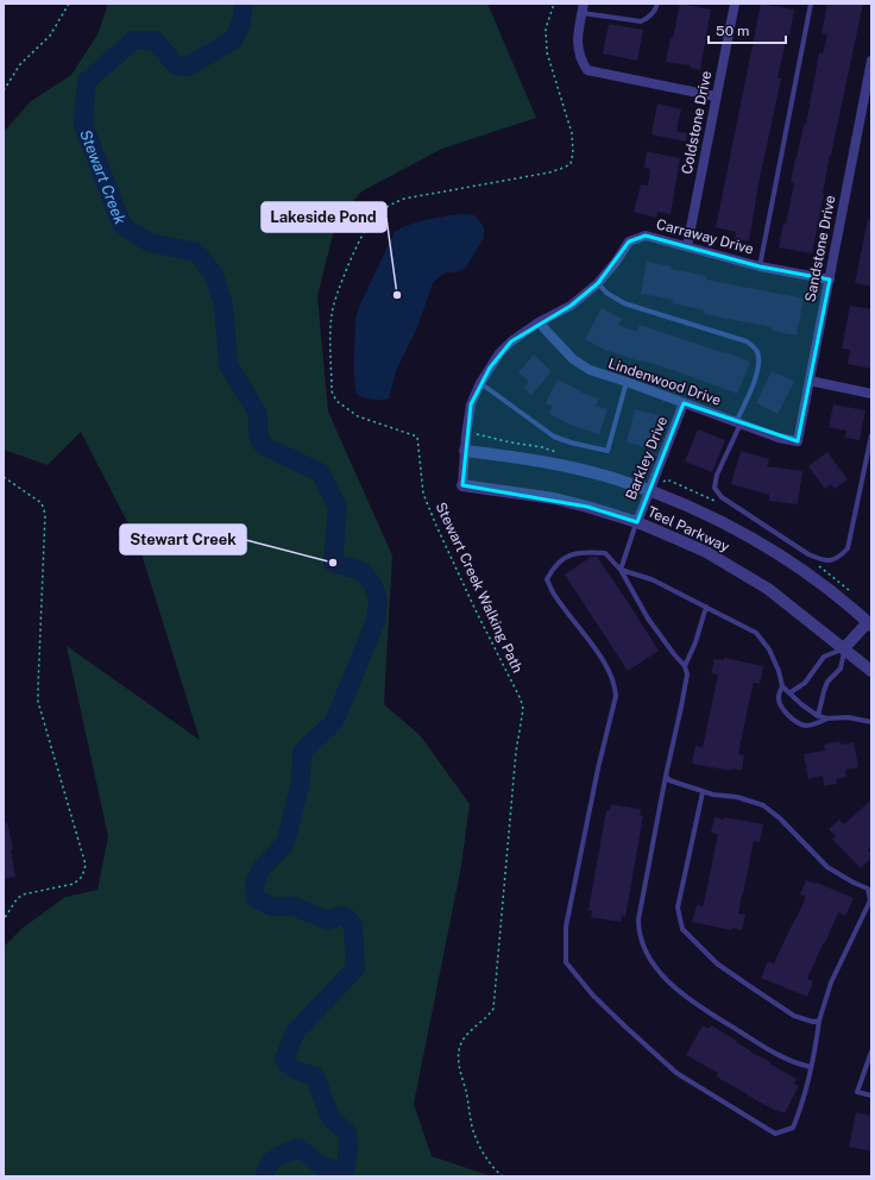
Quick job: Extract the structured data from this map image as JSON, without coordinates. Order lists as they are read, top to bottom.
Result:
{
  "streets": {
    "street": [
      "Coldstone Drive",
      "Carraway Drive",
      "Sandstone Drive",
      "Lindenwood Drive",
      "Barkley Drive",
      "Teel Parkway"
    ],
    "path": ["Stewart Creek Walking Path"]
  },
  "crossings": [
    ["Coldstone Drive", "Carraway Drive"],
    ["Carraway Drive", "Sandstone Drive"],
    ["Carraway Drive", "Lindenwood Drive"],
    ["Carraway Drive", "Teel Parkway"],
    ["Sandstone Drive", "Lindenwood Drive"],
    ["Lindenwood Drive", "Barkley Drive"],
    ["Barkley Drive", "Teel Parkway"]
  ],
  "water": ["Stewart Creek"],
  "places": ["Lakeside Pond", "Stewart Creek"],
  "scale_bar": "50 m"
}
